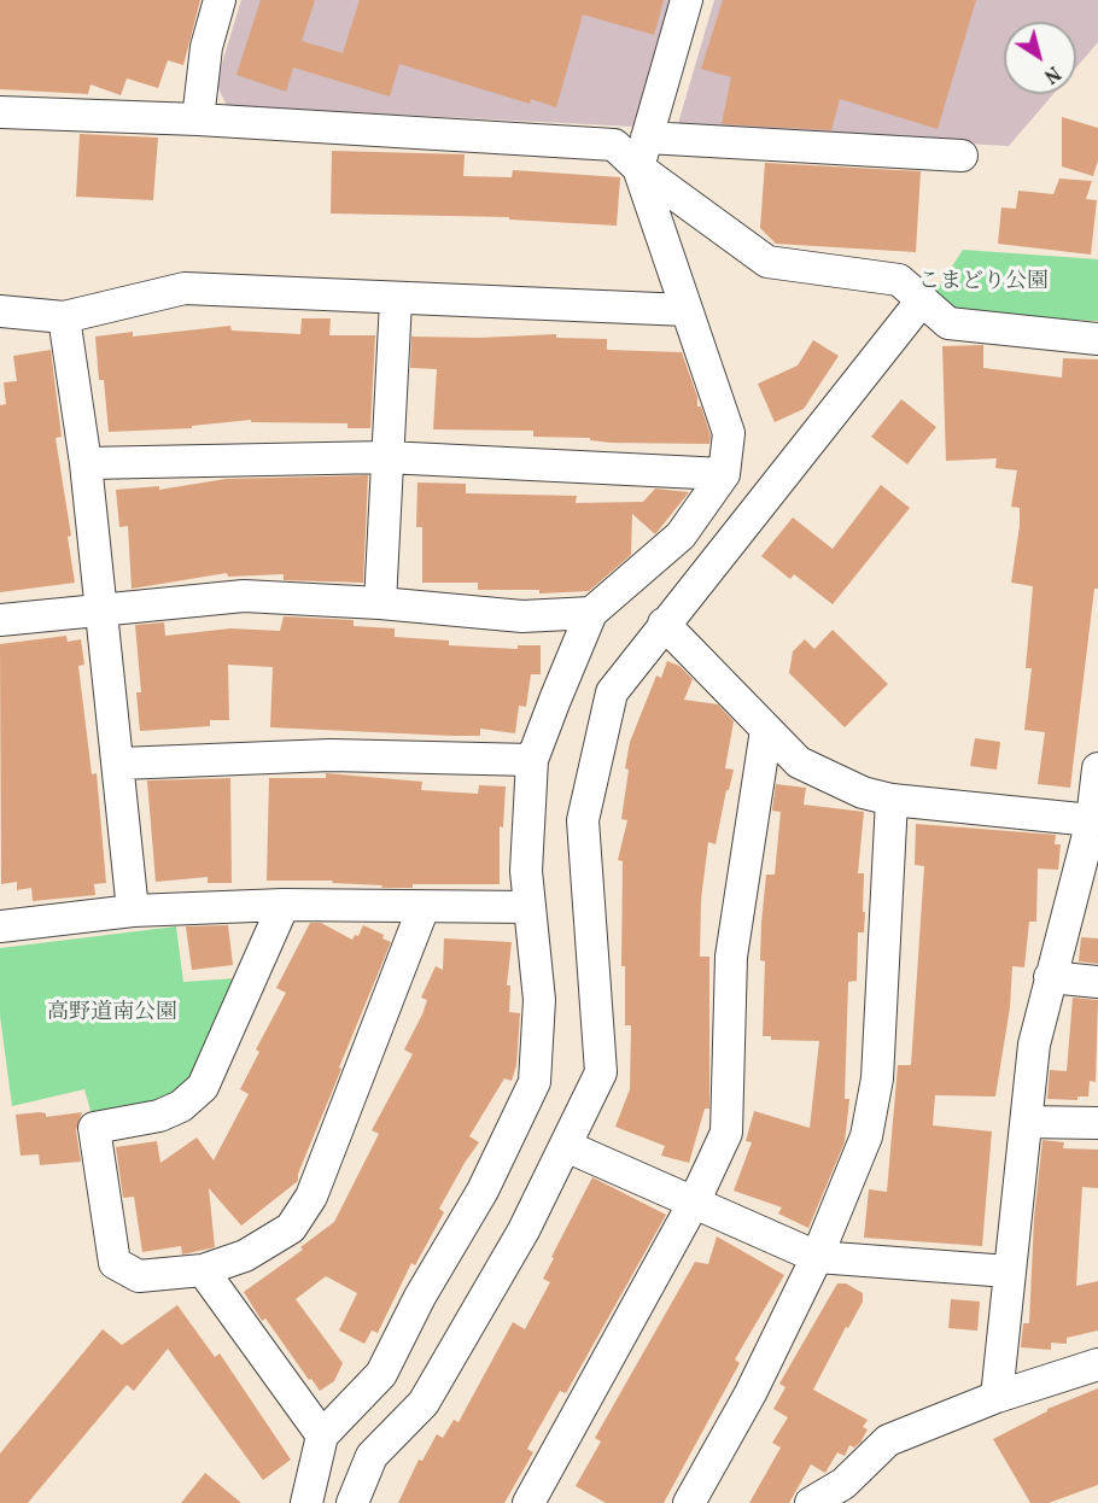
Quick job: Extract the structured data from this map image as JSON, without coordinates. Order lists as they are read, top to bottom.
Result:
{
  "parks": ["こまどり公園", "高野道南公園"],
  "north": "bottom right"
}
